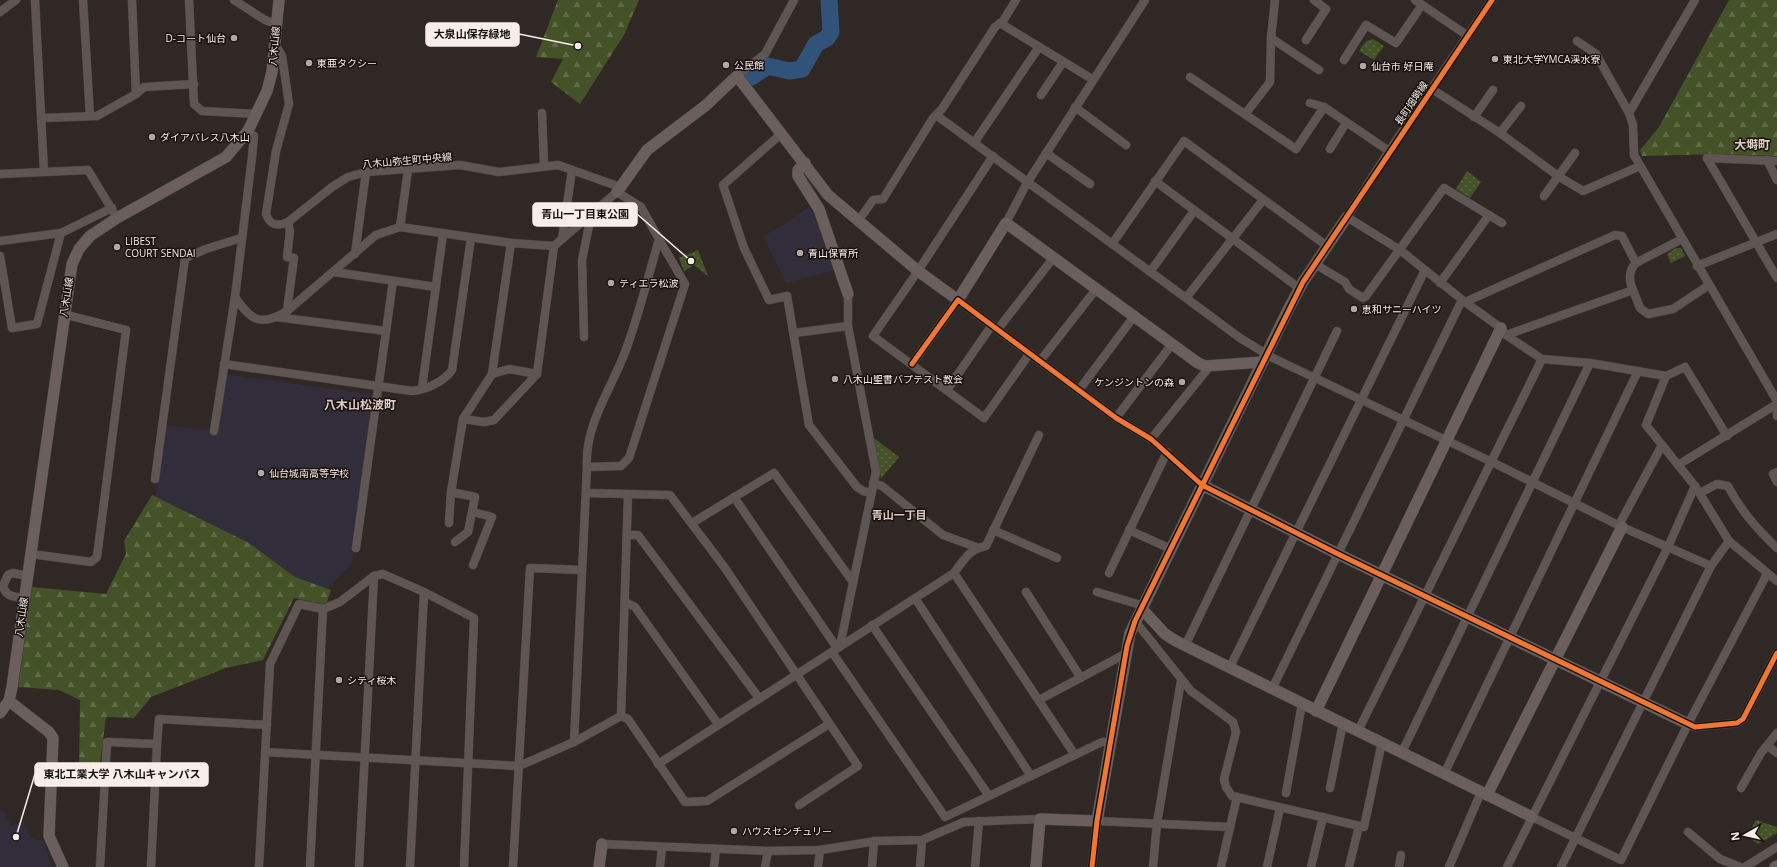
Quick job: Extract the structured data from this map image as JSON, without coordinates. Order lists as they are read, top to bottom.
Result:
{
  "streets": {
    "street": ["八木山線", "長町畑塒線", "八木山弥生町中央線"]
  },
  "districts": ["大塒町", "八木山松波町", "青山一丁目"],
  "places": [
    "D-コート仙台",
    "大泉山保存緑地",
    "東北大学YMCA渓水寮",
    "東亜タクシー",
    "公民館",
    "仙台市 好日庵",
    "ダイアパレス八木山",
    "LIBEST COURT SENDAI",
    "青山保育所",
    "青山一丁目東公園",
    "ティエラ松波",
    "恵和サニーハイツ",
    "八木山聖書バプテスト教会",
    "ケンジントンの森",
    "仙台城南高等学校",
    "シティ桜木",
    "ハウスセンチュリー",
    "東北工業大学 八木山キャンパス"
  ],
  "north": "left"
}
